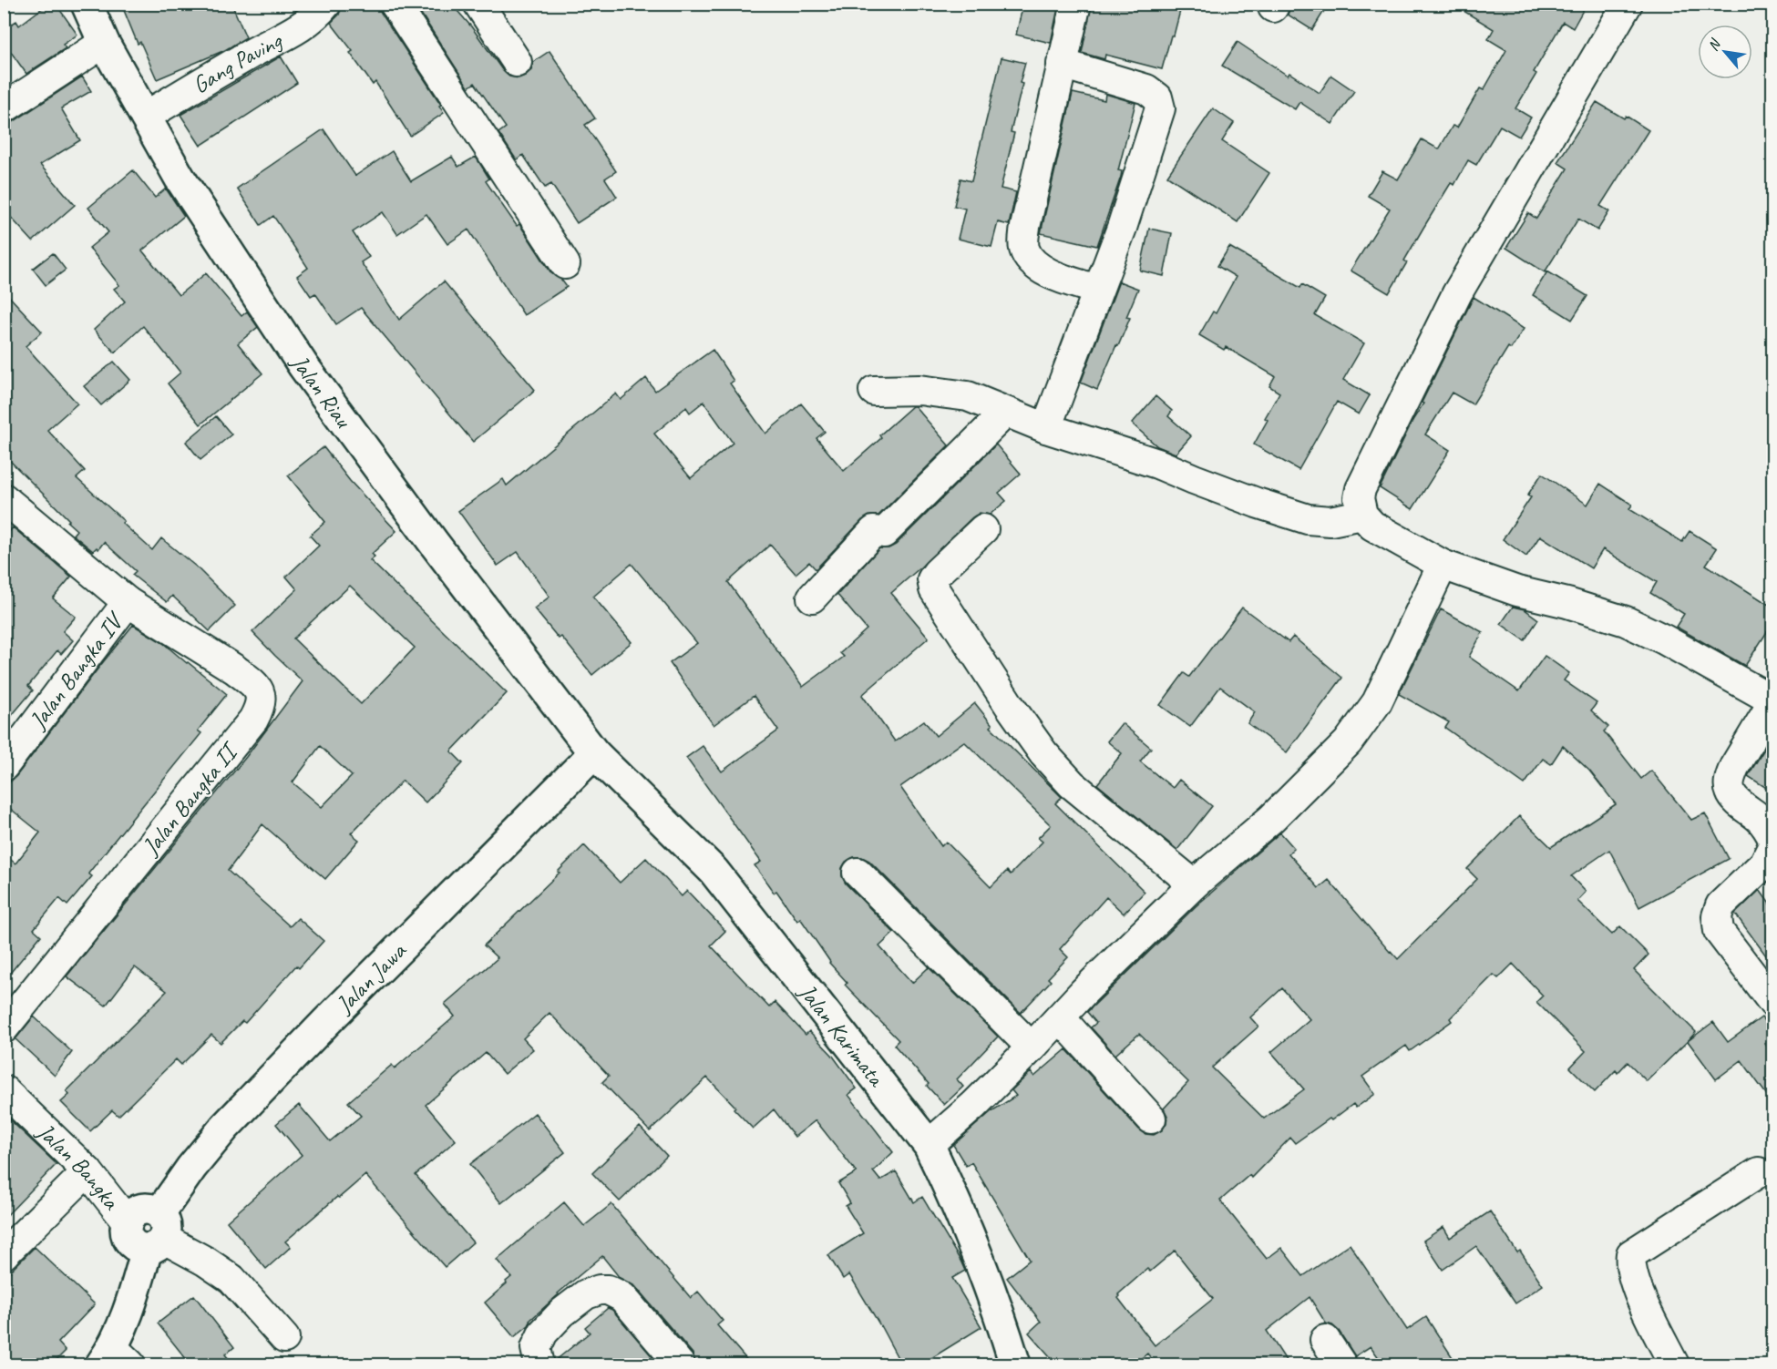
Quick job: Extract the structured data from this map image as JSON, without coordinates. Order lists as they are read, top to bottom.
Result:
{
  "streets": {
    "main road": ["Jalan Riau", "Jalan Jawa", "Jalan Karimata"],
    "street": [
      "Gang Paving",
      "Jalan Bangka IV",
      "Jalan Bangka II",
      "Jalan Bangka"
    ]
  },
  "crossings": [
    ["Gang Paving", "Jalan Riau"],
    ["Jalan Riau", "Jalan Jawa"],
    ["Jalan Riau", "Jalan Karimata"],
    ["Jalan Bangka IV", "Jalan Bangka II"],
    ["Jalan Jawa", "Jalan Karimata"]
  ],
  "north": "top left"
}
